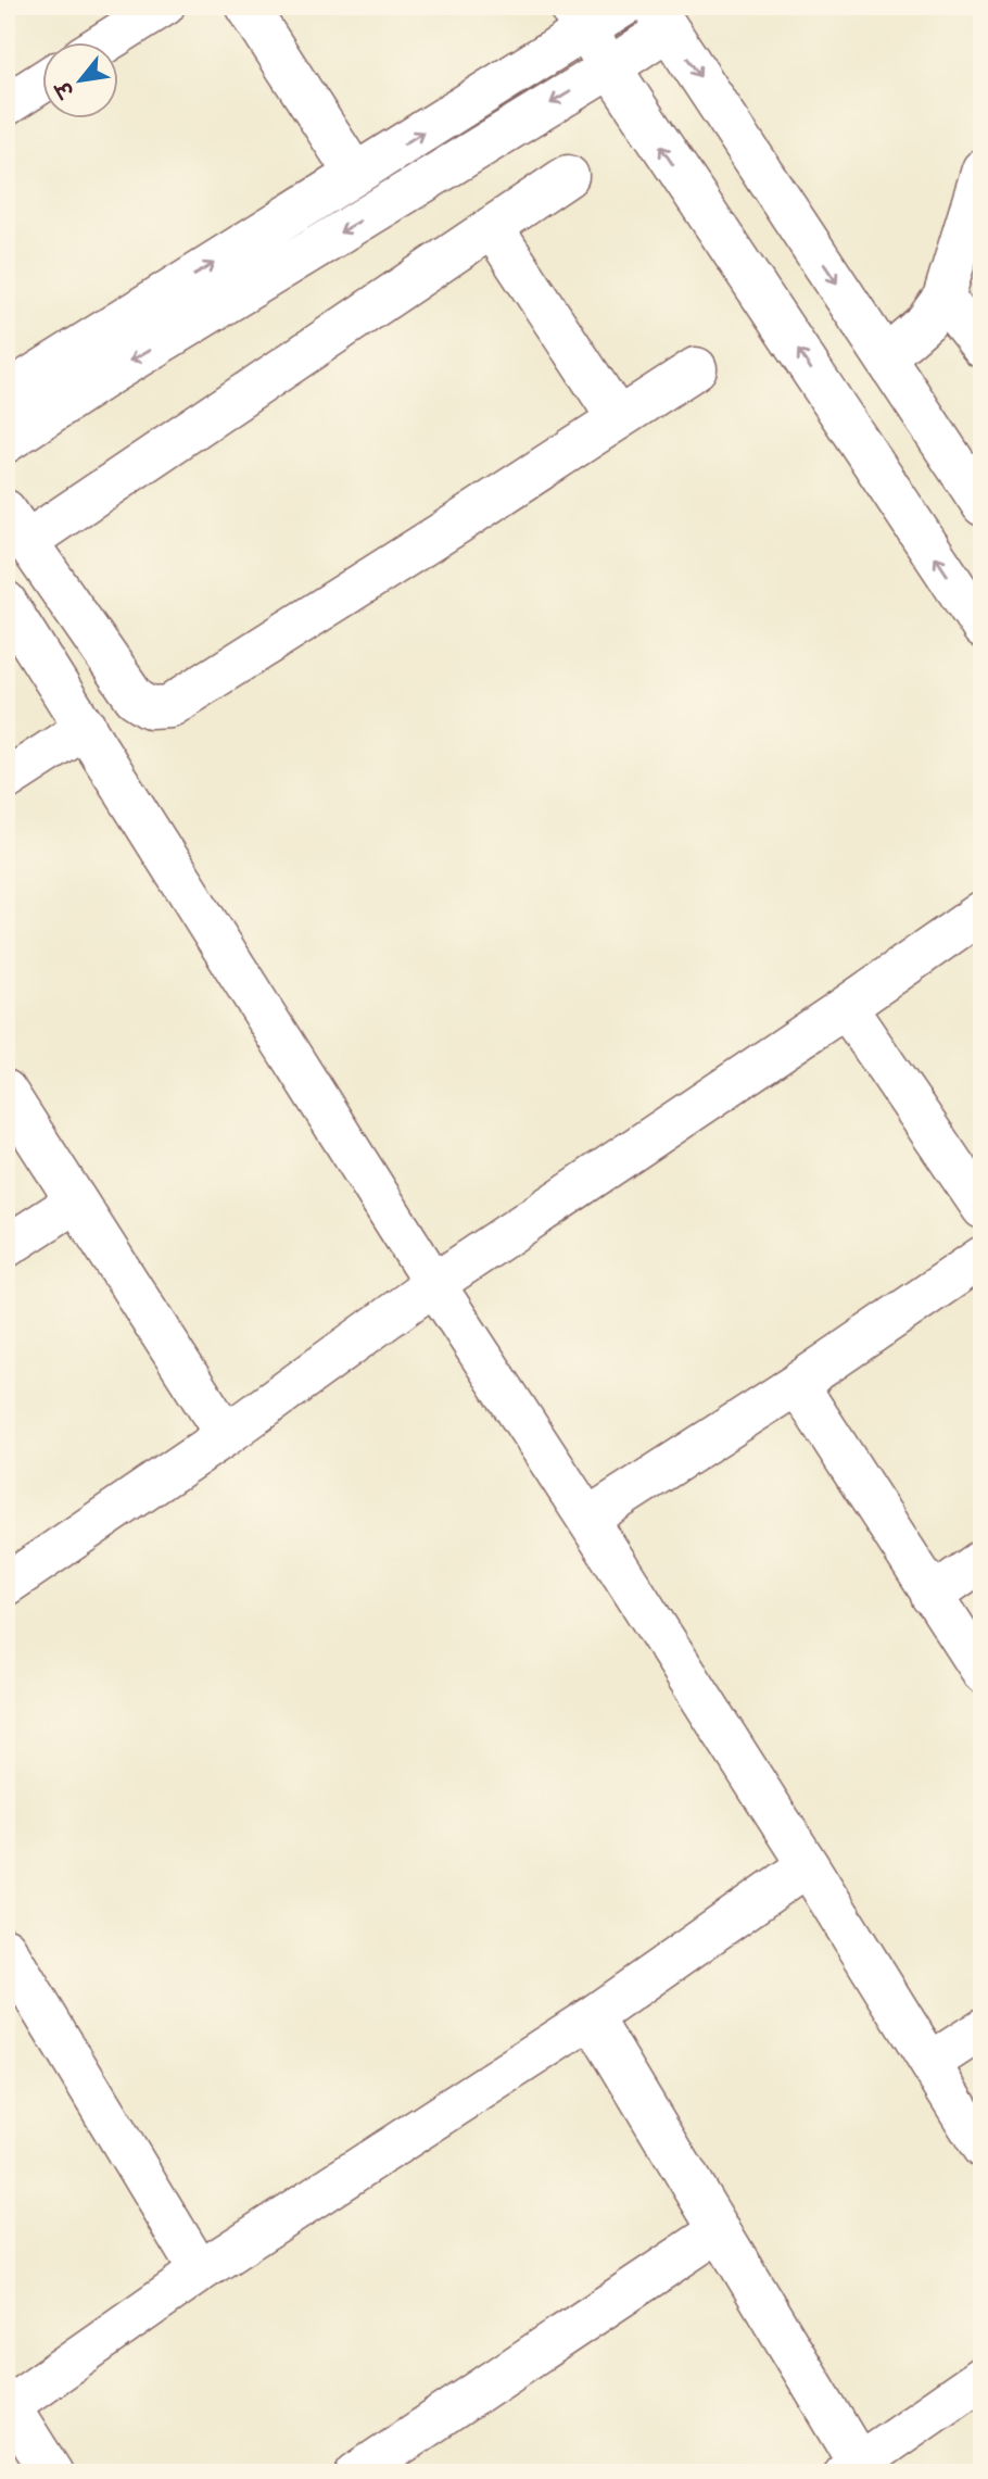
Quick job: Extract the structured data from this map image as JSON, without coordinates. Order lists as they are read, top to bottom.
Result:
{
  "north": "bottom left"
}
